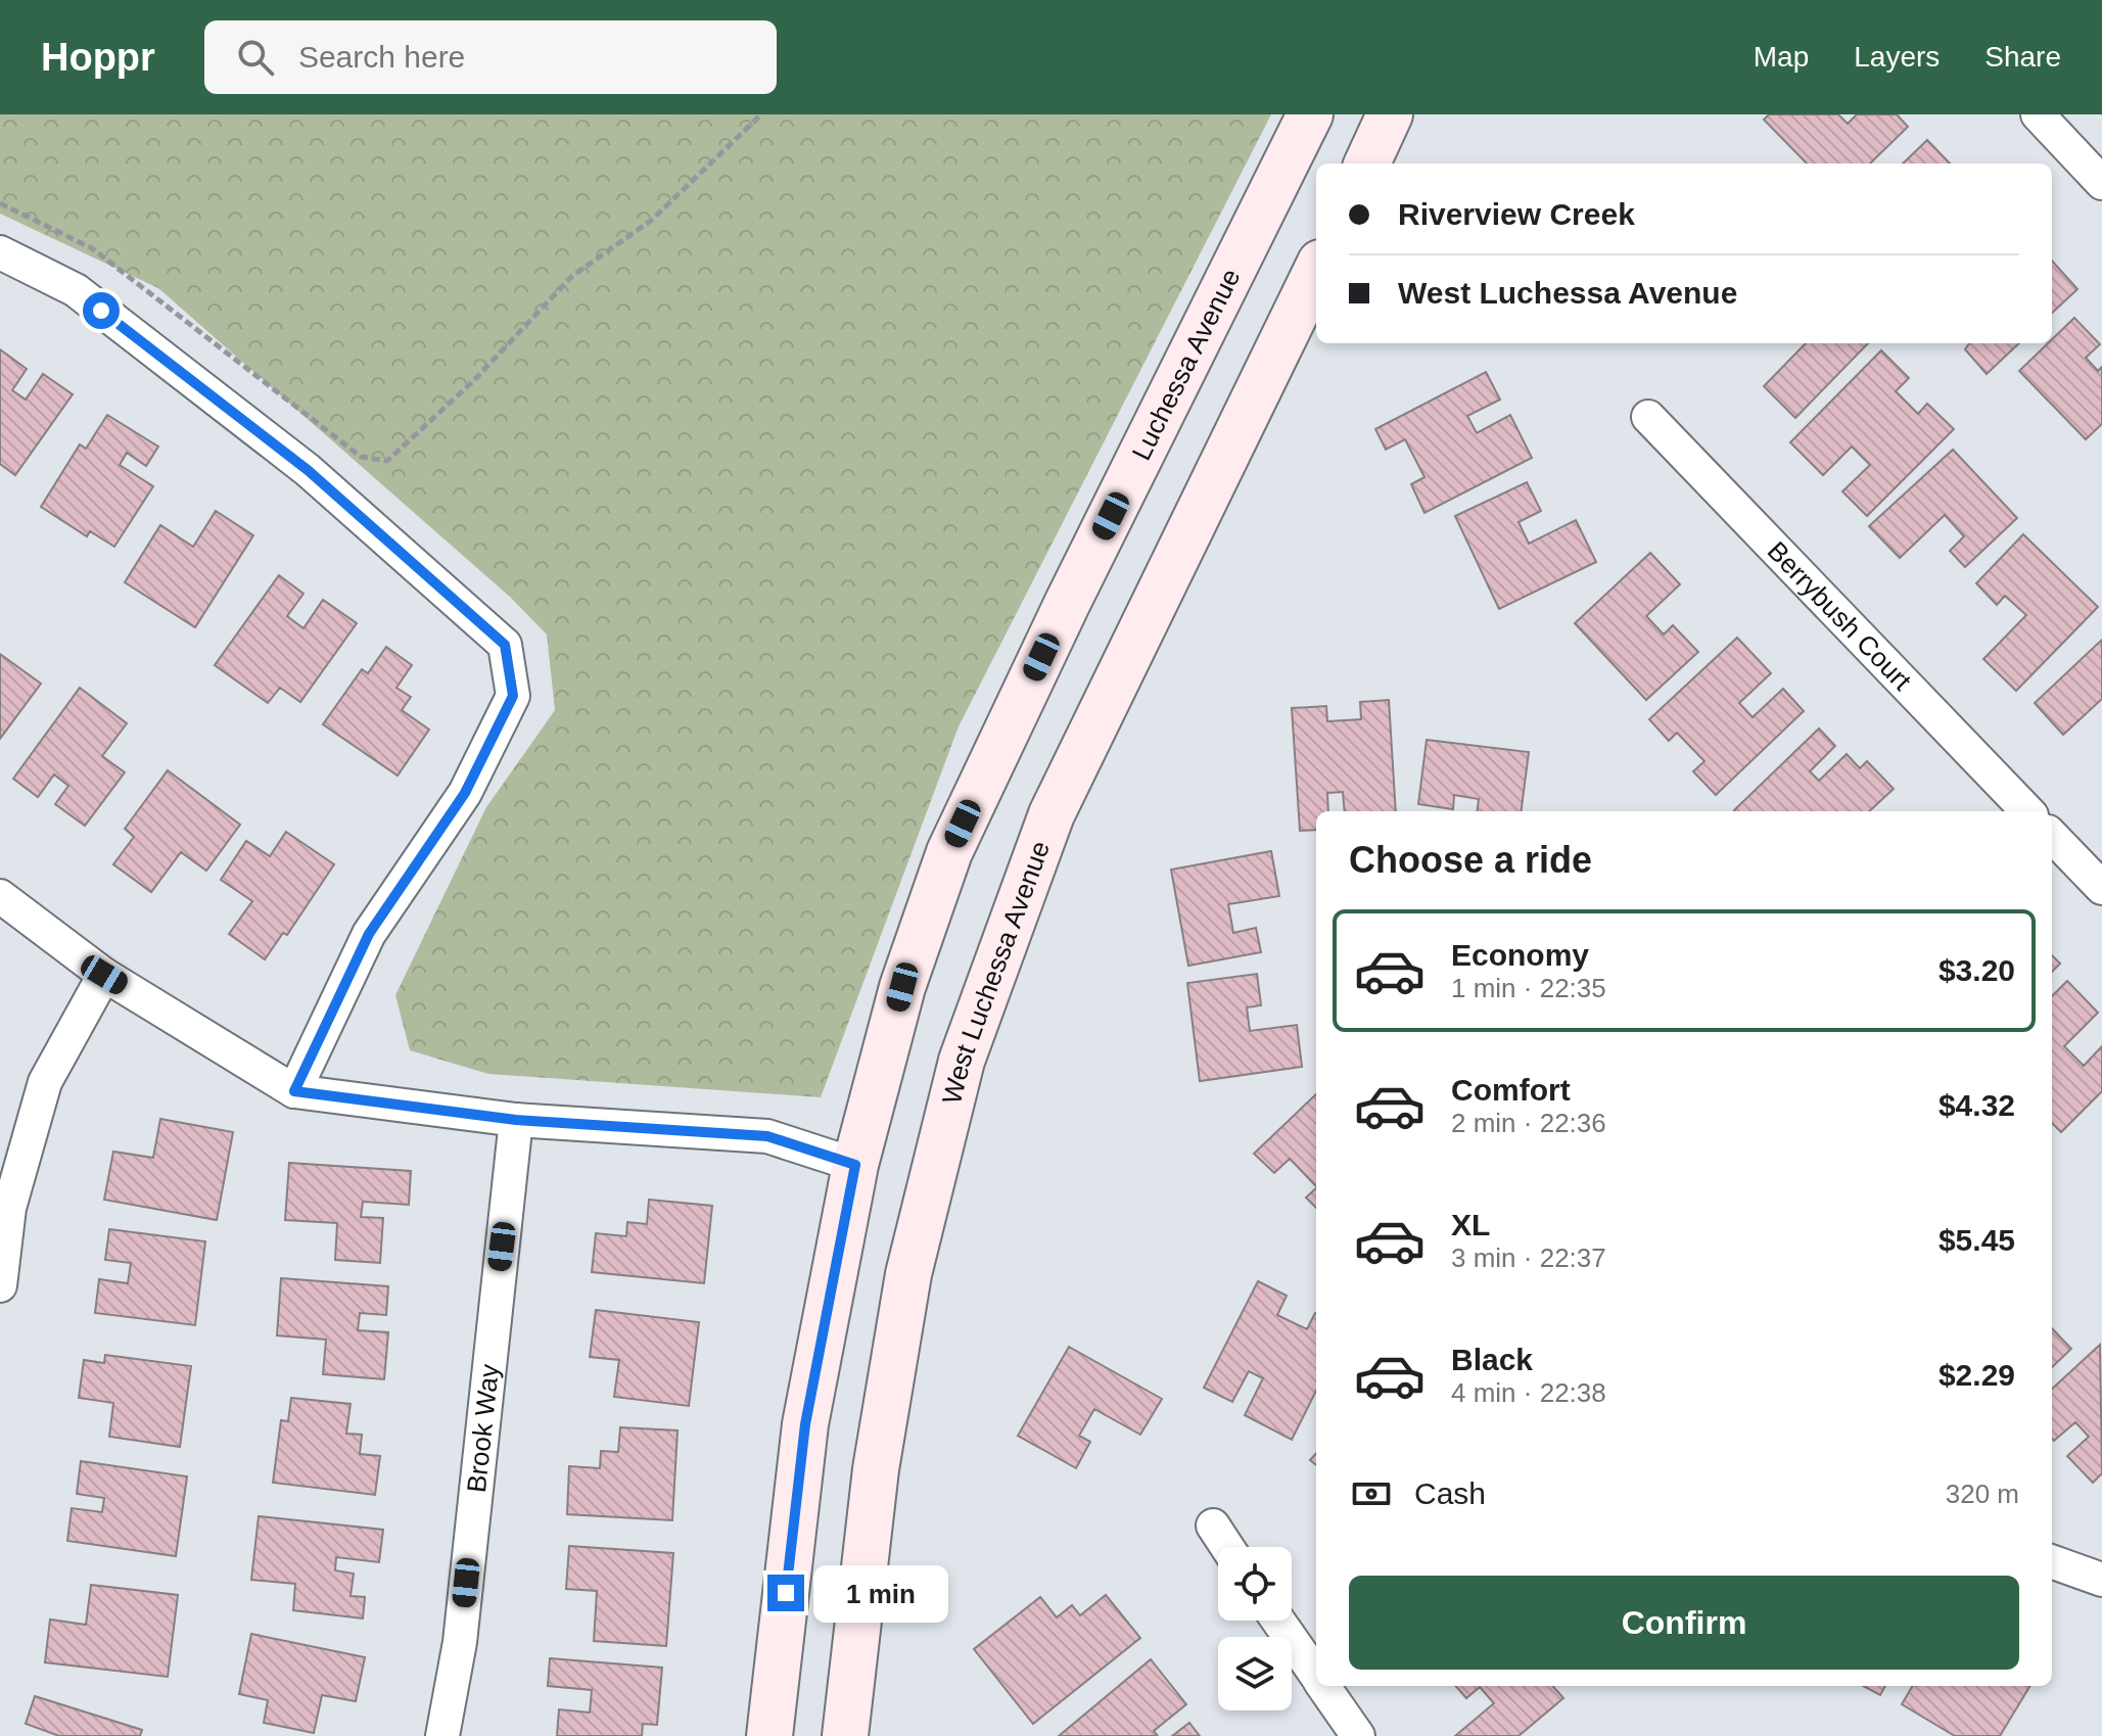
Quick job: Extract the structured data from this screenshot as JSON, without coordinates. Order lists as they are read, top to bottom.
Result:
{
  "streets": {
    "street": [
      "Luchessa Avenue",
      "Berrybush Court",
      "West Luchessa Avenue",
      "Brook Way"
    ]
  },
  "page": {
    "header": "Hoppr",
    "search": "Search here",
    "nav": ["Map", "Layers", "Share"],
    "banner": ["Riverview Creek", "West Luchessa Avenue"],
    "heading": "Choose a ride",
    "list": [
      {
        "name": "Economy",
        "note": "1 min · 22:35",
        "value": "$3.20"
      },
      {
        "name": "Comfort",
        "note": "2 min · 22:36",
        "value": "$4.32"
      },
      {
        "name": "XL",
        "note": "3 min · 22:37",
        "value": "$5.45"
      },
      {
        "name": "Black",
        "note": "4 min · 22:38",
        "value": "$2.29"
      }
    ],
    "pay": ["Cash", "320 m"],
    "buttons": "Confirm",
    "bubble": "1 min"
  }
}
